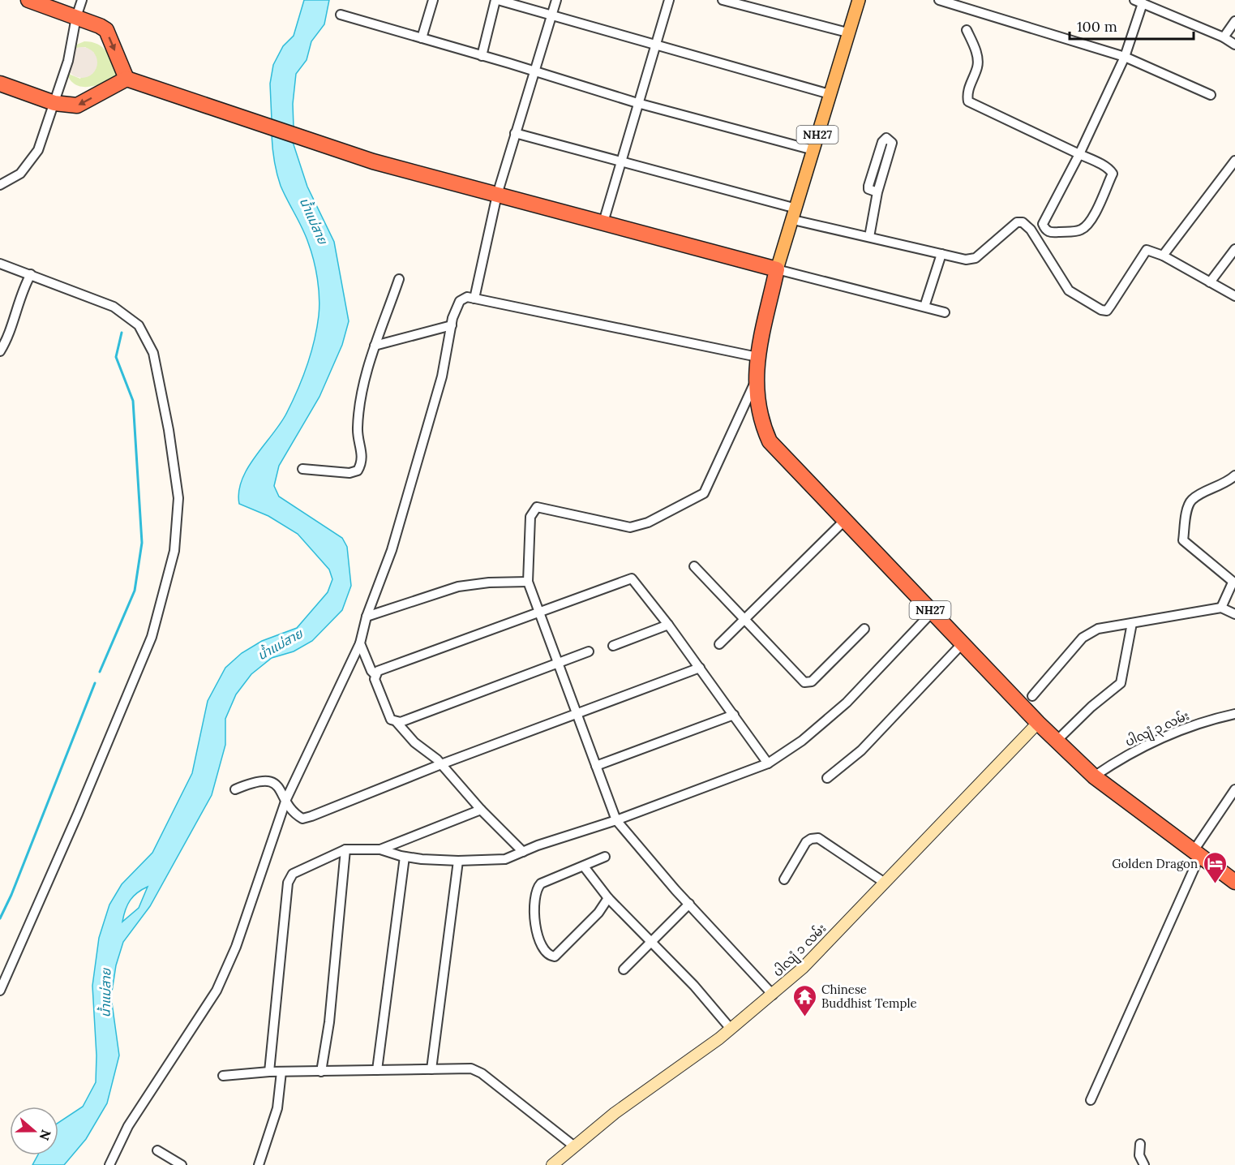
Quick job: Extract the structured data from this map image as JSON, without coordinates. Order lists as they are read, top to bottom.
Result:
{
  "streets": {
    "highway": ["NH27"],
    "street": ["ပါလျံ ၃ လမ်း", "ပါလျံ ၁ လမ်း"]
  },
  "crossings": [
    ["NH27", "ပါလျံ ၃ လမ်း"],
    ["NH27", "ပါလျံ ၁ လမ်း"]
  ],
  "water": ["น้ำแม่สาย"],
  "places": {
    "hotel": ["Golden Dragon"],
    "temple": ["Chinese Buddhist Temple"]
  },
  "scale_bar": "100 m",
  "north": "right"
}
